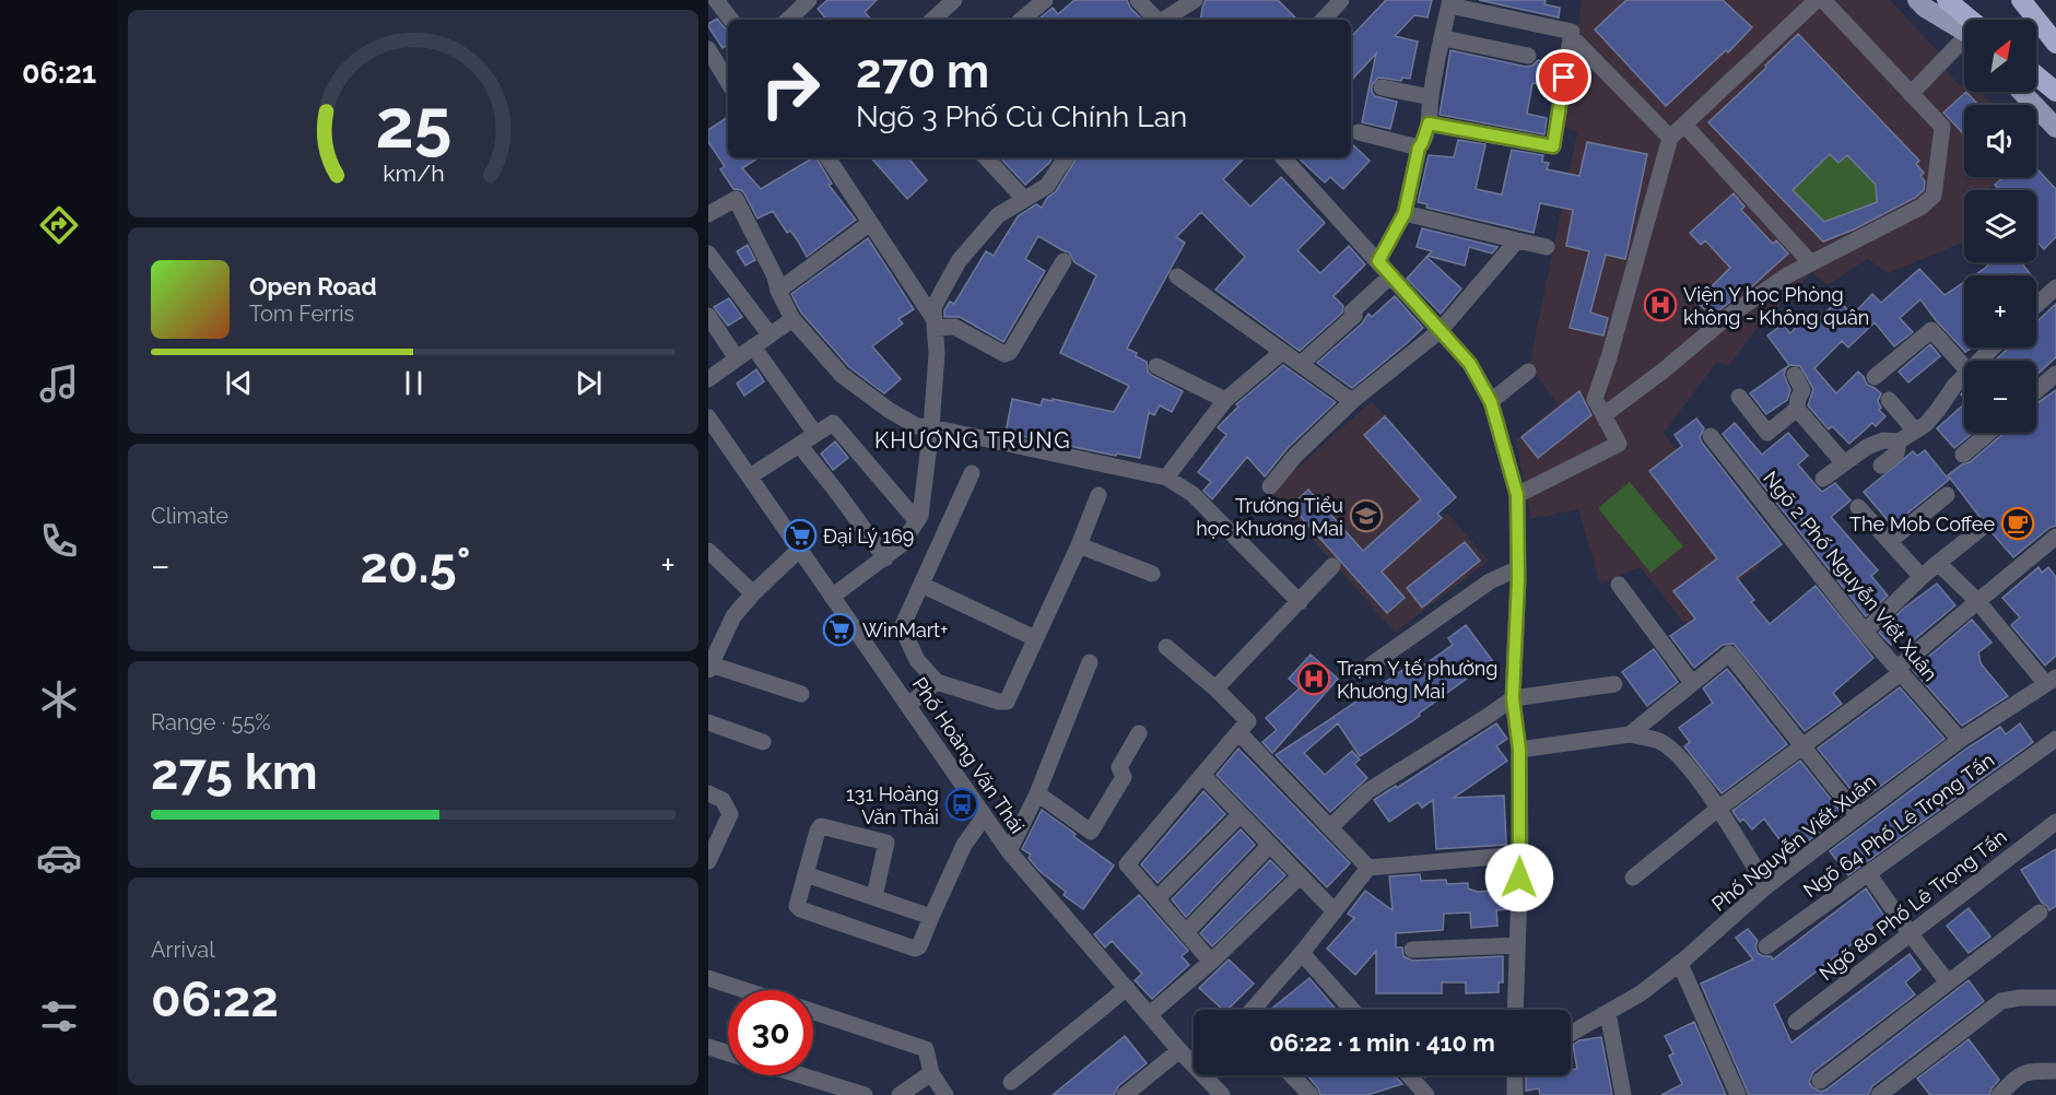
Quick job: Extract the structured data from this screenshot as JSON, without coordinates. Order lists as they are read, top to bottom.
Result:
{
  "streets": {
    "street": [
      "Ngõ 2 Phố Nguyễn Viết Xuân",
      "Phố Hoàng Văn Thái",
      "Ngõ 64 Phố Lê Trọng Tấn",
      "Phố Nguyễn Viết Xuân",
      "Ngõ 80 Phố Lê Trọng Tấn"
    ]
  },
  "crossings": [
    ["Ngõ 2 Phố Nguyễn Viết Xuân", "Phố Nguyễn Viết Xuân"]
  ],
  "districts": ["KHƯƠNG TRUNG"],
  "places": {
    "hospital": ["Viện Y học Phòng không - Không quân", "Trạm Y tế phường Khương Mai"],
    "school or university": ["Trường Tiểu học Khương Mai"],
    "cafe": ["The Mob Coffee"],
    "supermarket": ["Đại Lý 169", "WinMart+"],
    "bus stop": ["131 Hoàng Văn Thái"]
  },
  "north": "top right",
  "page": {
    "tabs": "06:21",
    "map_buttons": ["+", "−"],
    "turn": ["270 m", "Ngõ 3 Phố Cù Chính Lan"],
    "song": ["Open Road", "Tom Ferris"],
    "tile": [
      "Climate",
      ["Range · 55%", "275 km"],
      ["Arrival", "06:22"]
    ],
    "heat": ["−", "20.5°", "+"],
    "limit": "30",
    "trip": "06:22 · 1 min · 410 m",
    "gauge": ["25", "km/h"]
  }
}
